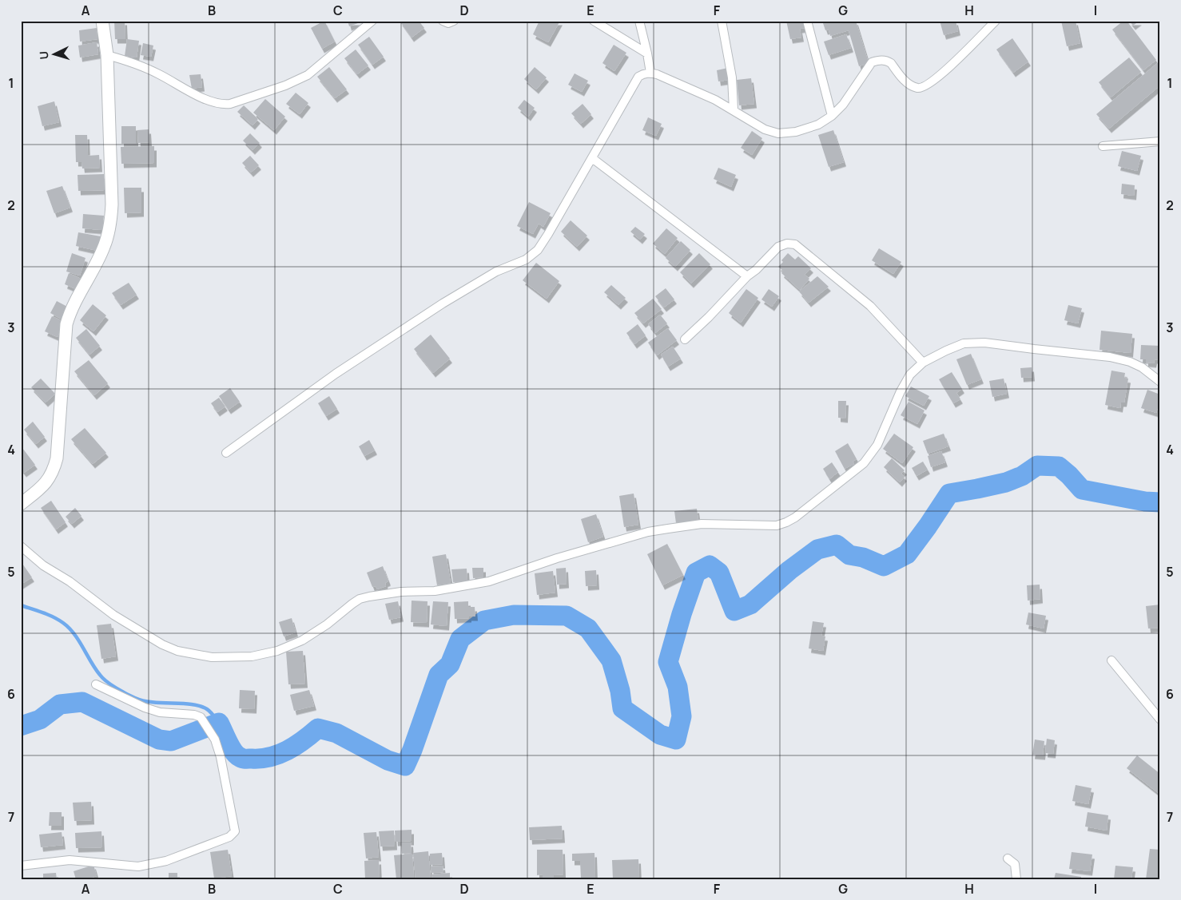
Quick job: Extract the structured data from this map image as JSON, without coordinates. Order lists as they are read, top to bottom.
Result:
{
  "north": "left",
  "grid": {
    "columns": [
      "A",
      "B",
      "C",
      "D",
      "E",
      "F",
      "G",
      "H",
      "I"
    ],
    "rows": [
      "1",
      "2",
      "3",
      "4",
      "5",
      "6",
      "7"
    ]
  }
}
